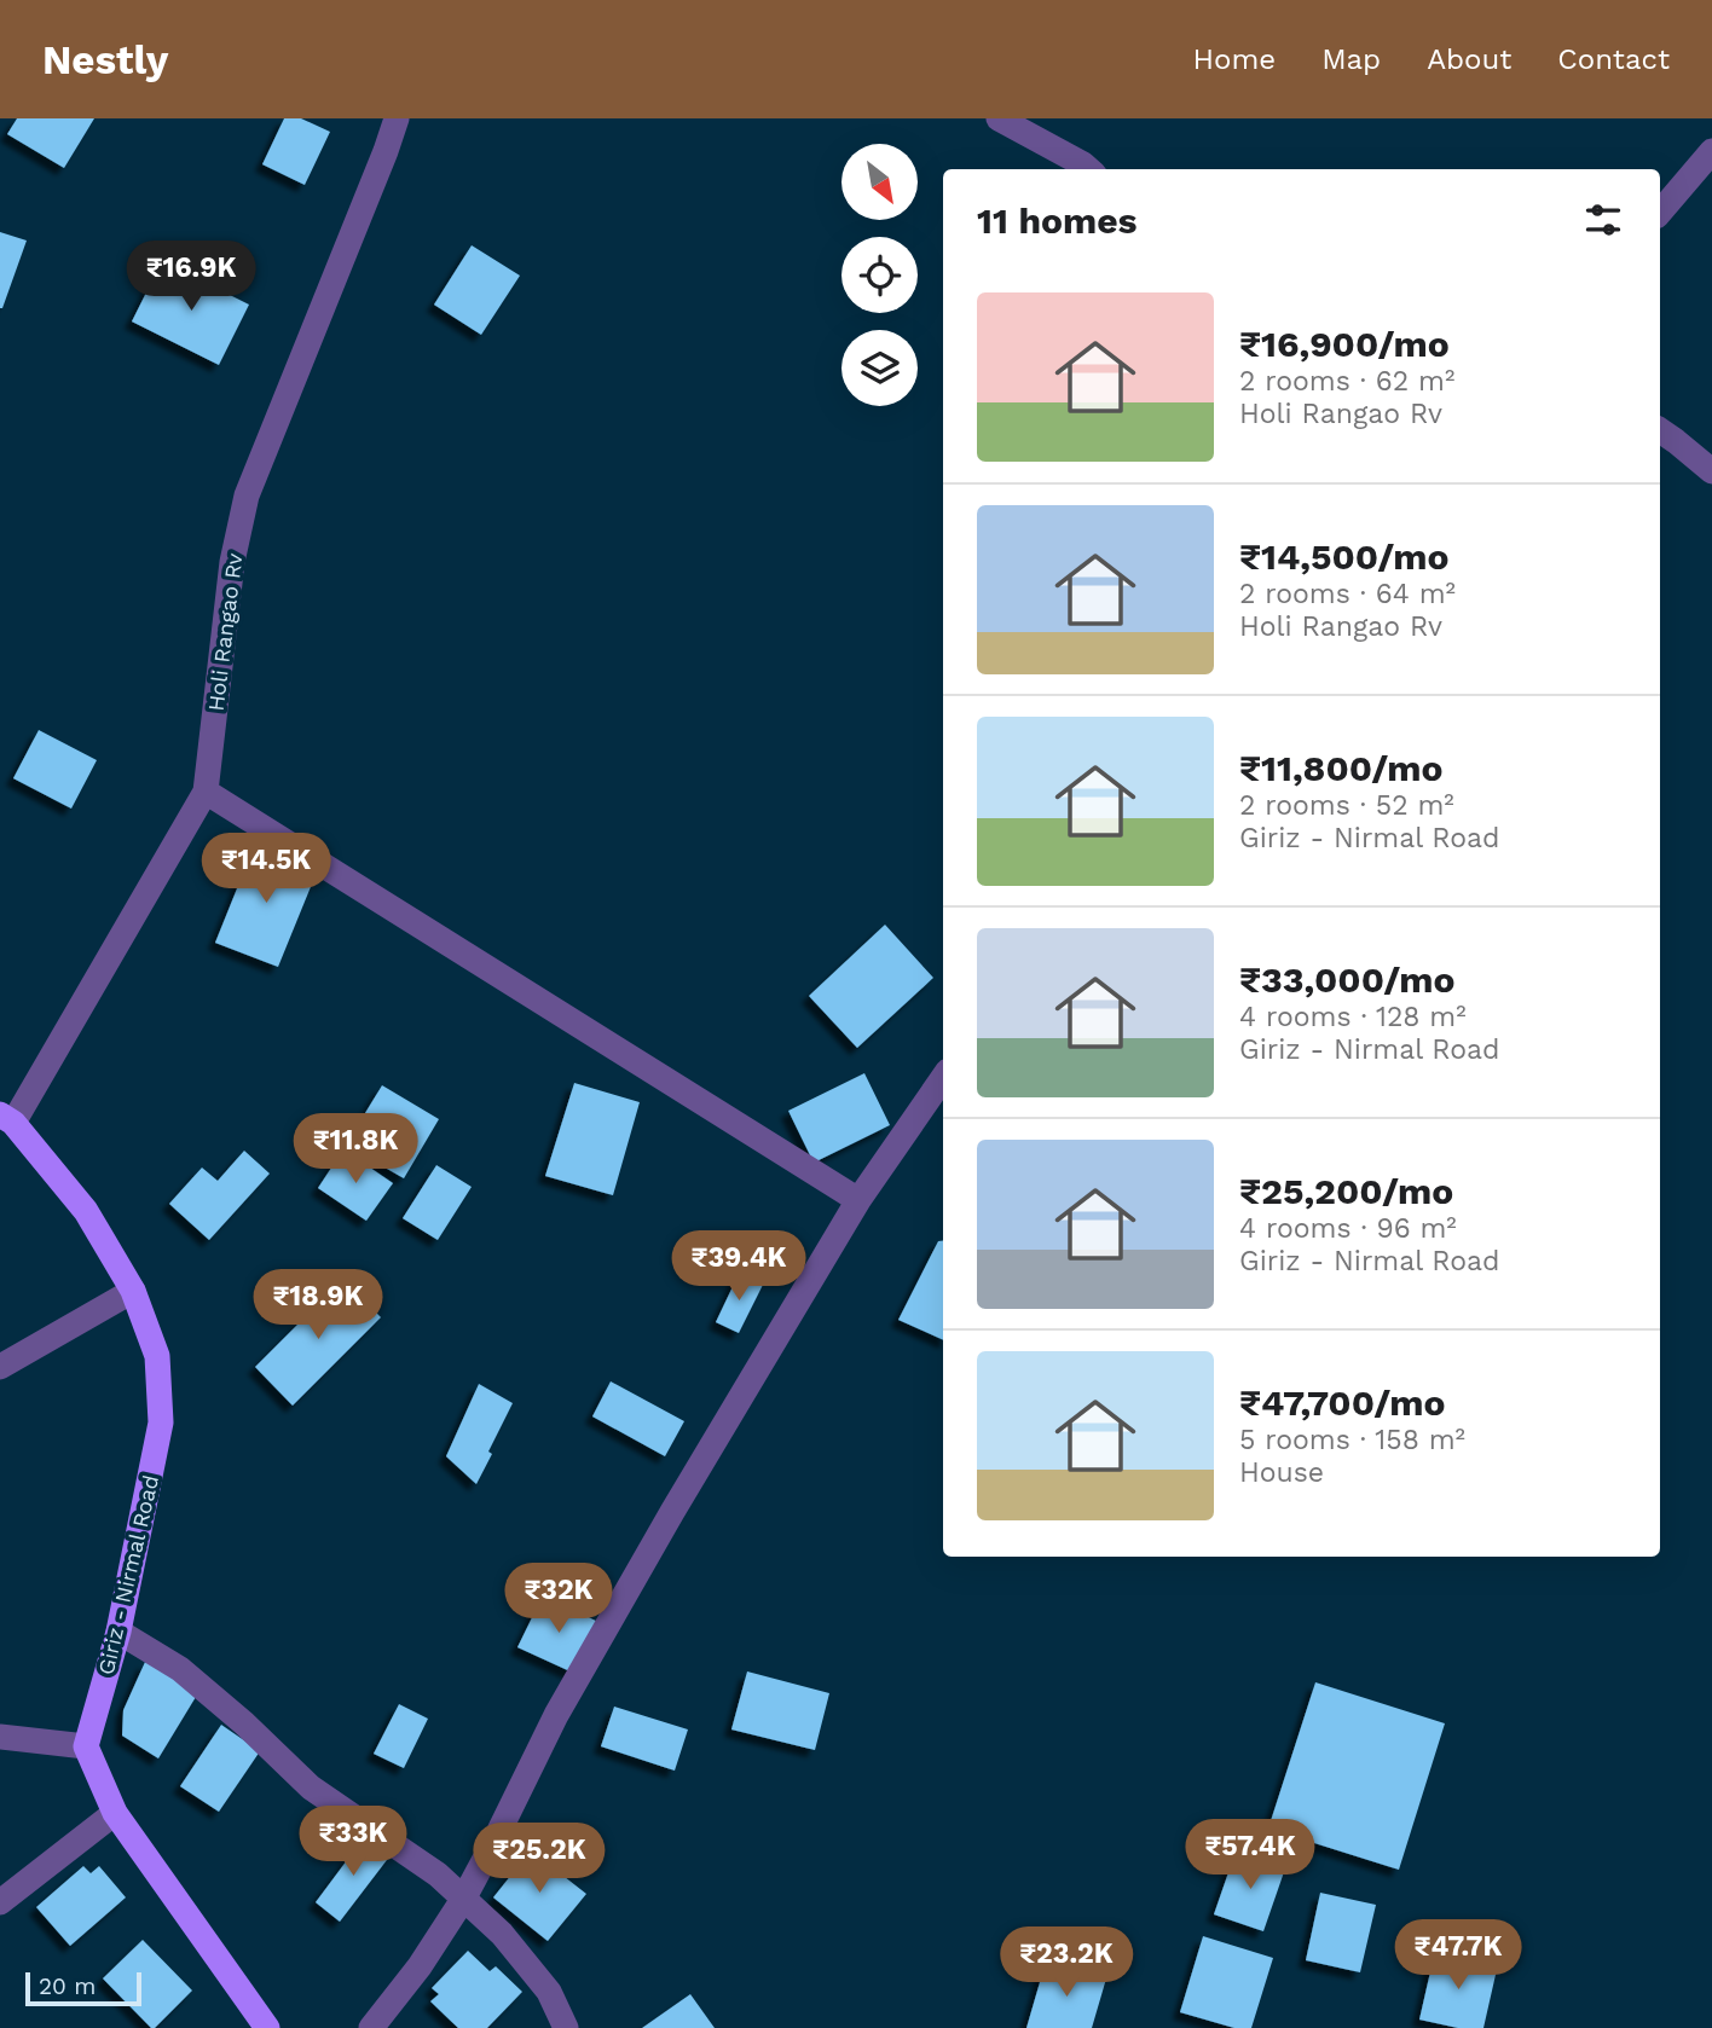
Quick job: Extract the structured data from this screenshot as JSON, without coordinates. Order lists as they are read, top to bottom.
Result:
{
  "streets": {
    "main road": ["Giriz - Nirmal Road"],
    "street": ["Holi Rangao Rv"]
  },
  "crossings": [
    ["Holi Rangao Rv", "Giriz - Nirmal Road"]
  ],
  "scale_bar": "20 m",
  "north": "bottom right",
  "page": {
    "header": "Nestly",
    "nav": [
      "Home",
      "Map",
      "About",
      "Contact"
    ],
    "heading": "11 homes",
    "price": [
      "₹16.9K",
      "₹14.5K",
      "₹11.8K",
      "₹39.4K",
      "₹18.9K",
      "₹32K",
      "₹33K",
      "₹57.4K",
      "₹25.2K",
      "₹47.7K",
      "₹23.2K"
    ],
    "list": [
      {
        "name": "₹16,900/mo",
        "note": "2 rooms · 62 m² · Holi Rangao Rv"
      },
      {
        "name": "₹14,500/mo",
        "note": "2 rooms · 64 m² · Holi Rangao Rv"
      },
      {
        "name": "₹11,800/mo",
        "note": "2 rooms · 52 m² · Giriz - Nirmal Road"
      },
      {
        "name": "₹33,000/mo",
        "note": "4 rooms · 128 m² · Giriz - Nirmal Road"
      },
      {
        "name": "₹25,200/mo",
        "note": "4 rooms · 96 m² · Giriz - Nirmal Road"
      },
      {
        "name": "₹47,700/mo",
        "note": "5 rooms · 158 m² · House"
      }
    ],
    "scale": "20 m"
  }
}
